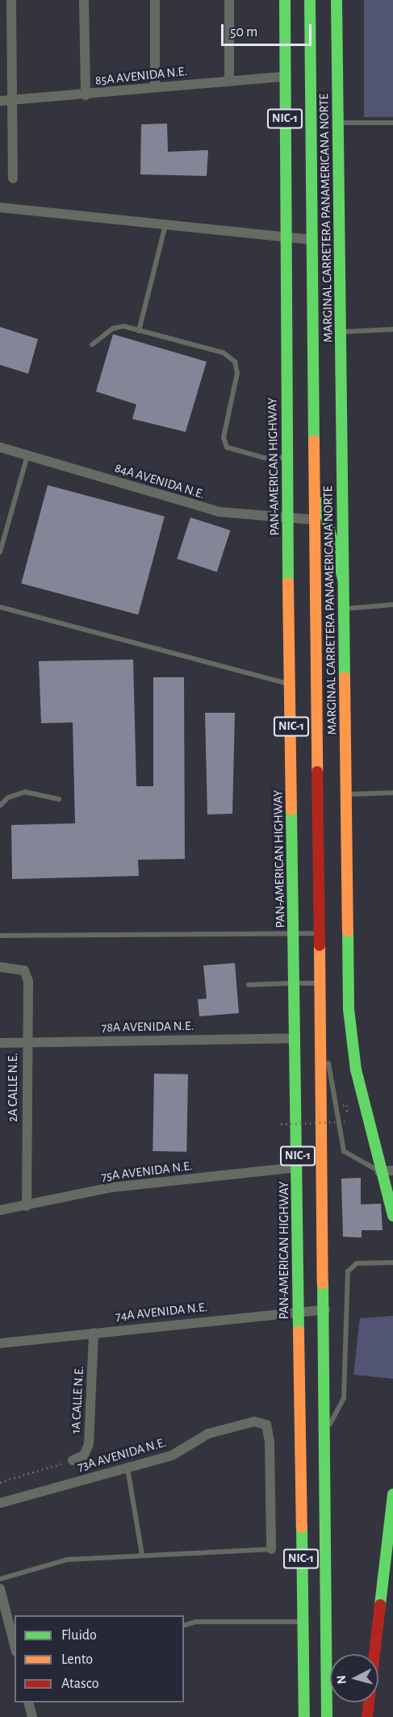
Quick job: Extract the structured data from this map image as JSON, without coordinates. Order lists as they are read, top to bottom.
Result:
{
  "streets": {
    "main road": ["NIC-1", "MARGINAL CARRETERA PANAMERICANA NORTE", "PAN-AMERICAN HIGHWAY"],
    "street": [
      "85A AVENIDA N.E.",
      "84A AVENIDA N.E.",
      "78A AVENIDA N.E.",
      "2A CALLE N.E.",
      "75A AVENIDA N.E.",
      "74A AVENIDA N.E.",
      "1A CALLE N.E.",
      "73A AVENIDA N.E."
    ]
  },
  "crossings": [
    ["85A AVENIDA N.E.", "PAN-AMERICAN HIGHWAY"],
    ["NIC-1", "84A AVENIDA N.E."],
    ["NIC-1", "74A AVENIDA N.E."],
    ["PAN-AMERICAN HIGHWAY", "84A AVENIDA N.E."],
    ["PAN-AMERICAN HIGHWAY", "78A AVENIDA N.E."],
    ["PAN-AMERICAN HIGHWAY", "75A AVENIDA N.E."],
    ["PAN-AMERICAN HIGHWAY", "74A AVENIDA N.E."],
    ["78A AVENIDA N.E.", "2A CALLE N.E."],
    ["2A CALLE N.E.", "75A AVENIDA N.E."],
    ["74A AVENIDA N.E.", "1A CALLE N.E."]
  ],
  "legend": ["Fluido", "Lento", "Atasco"],
  "scale_bar": "50 m",
  "north": "left"
}
